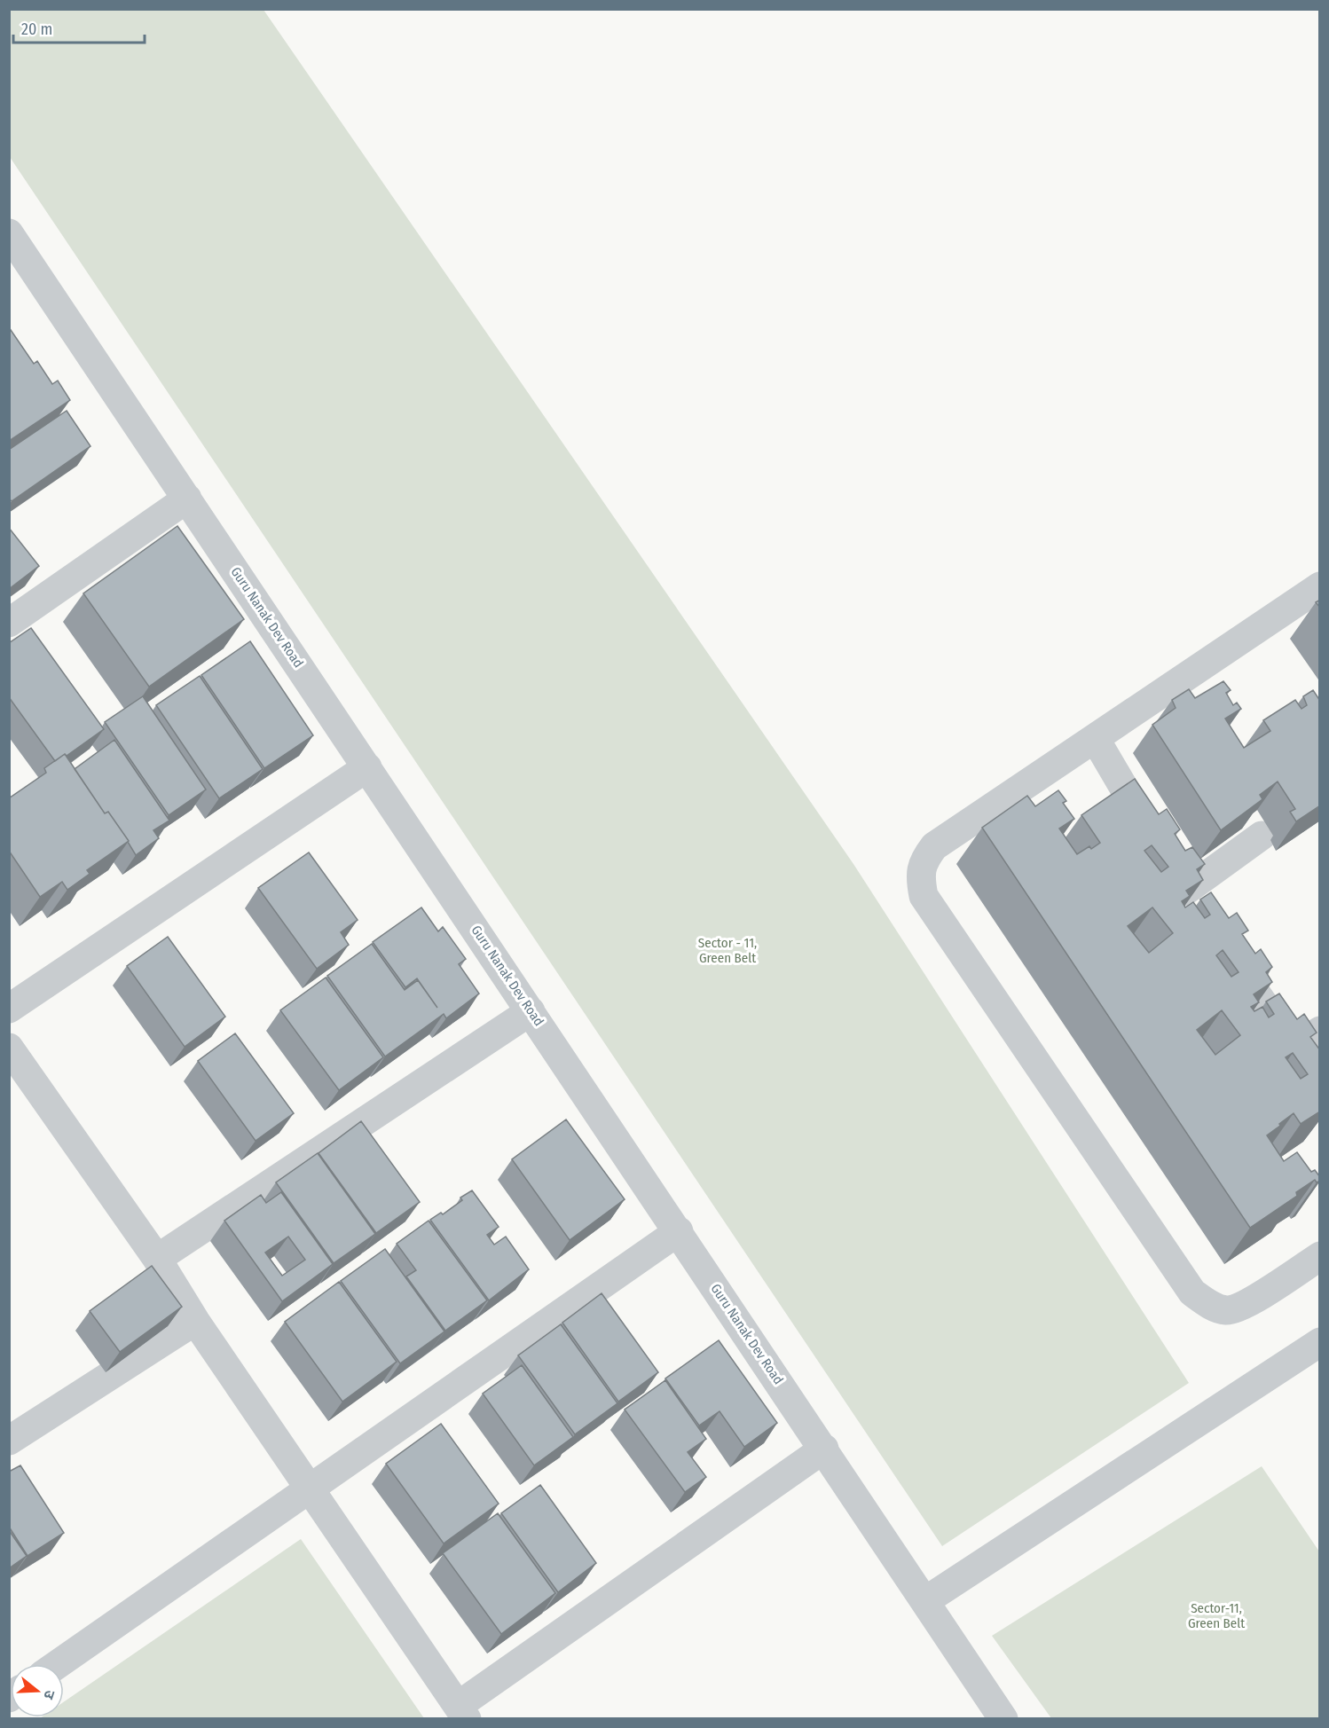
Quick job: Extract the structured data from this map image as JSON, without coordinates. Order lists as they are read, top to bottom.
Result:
{
  "streets": {
    "street": ["Guru Nanak Dev Road"]
  },
  "parks": ["Sector - 11, Green Belt", "Sector-11, Green Belt"],
  "scale_bar": "20 m",
  "north": "right"
}
